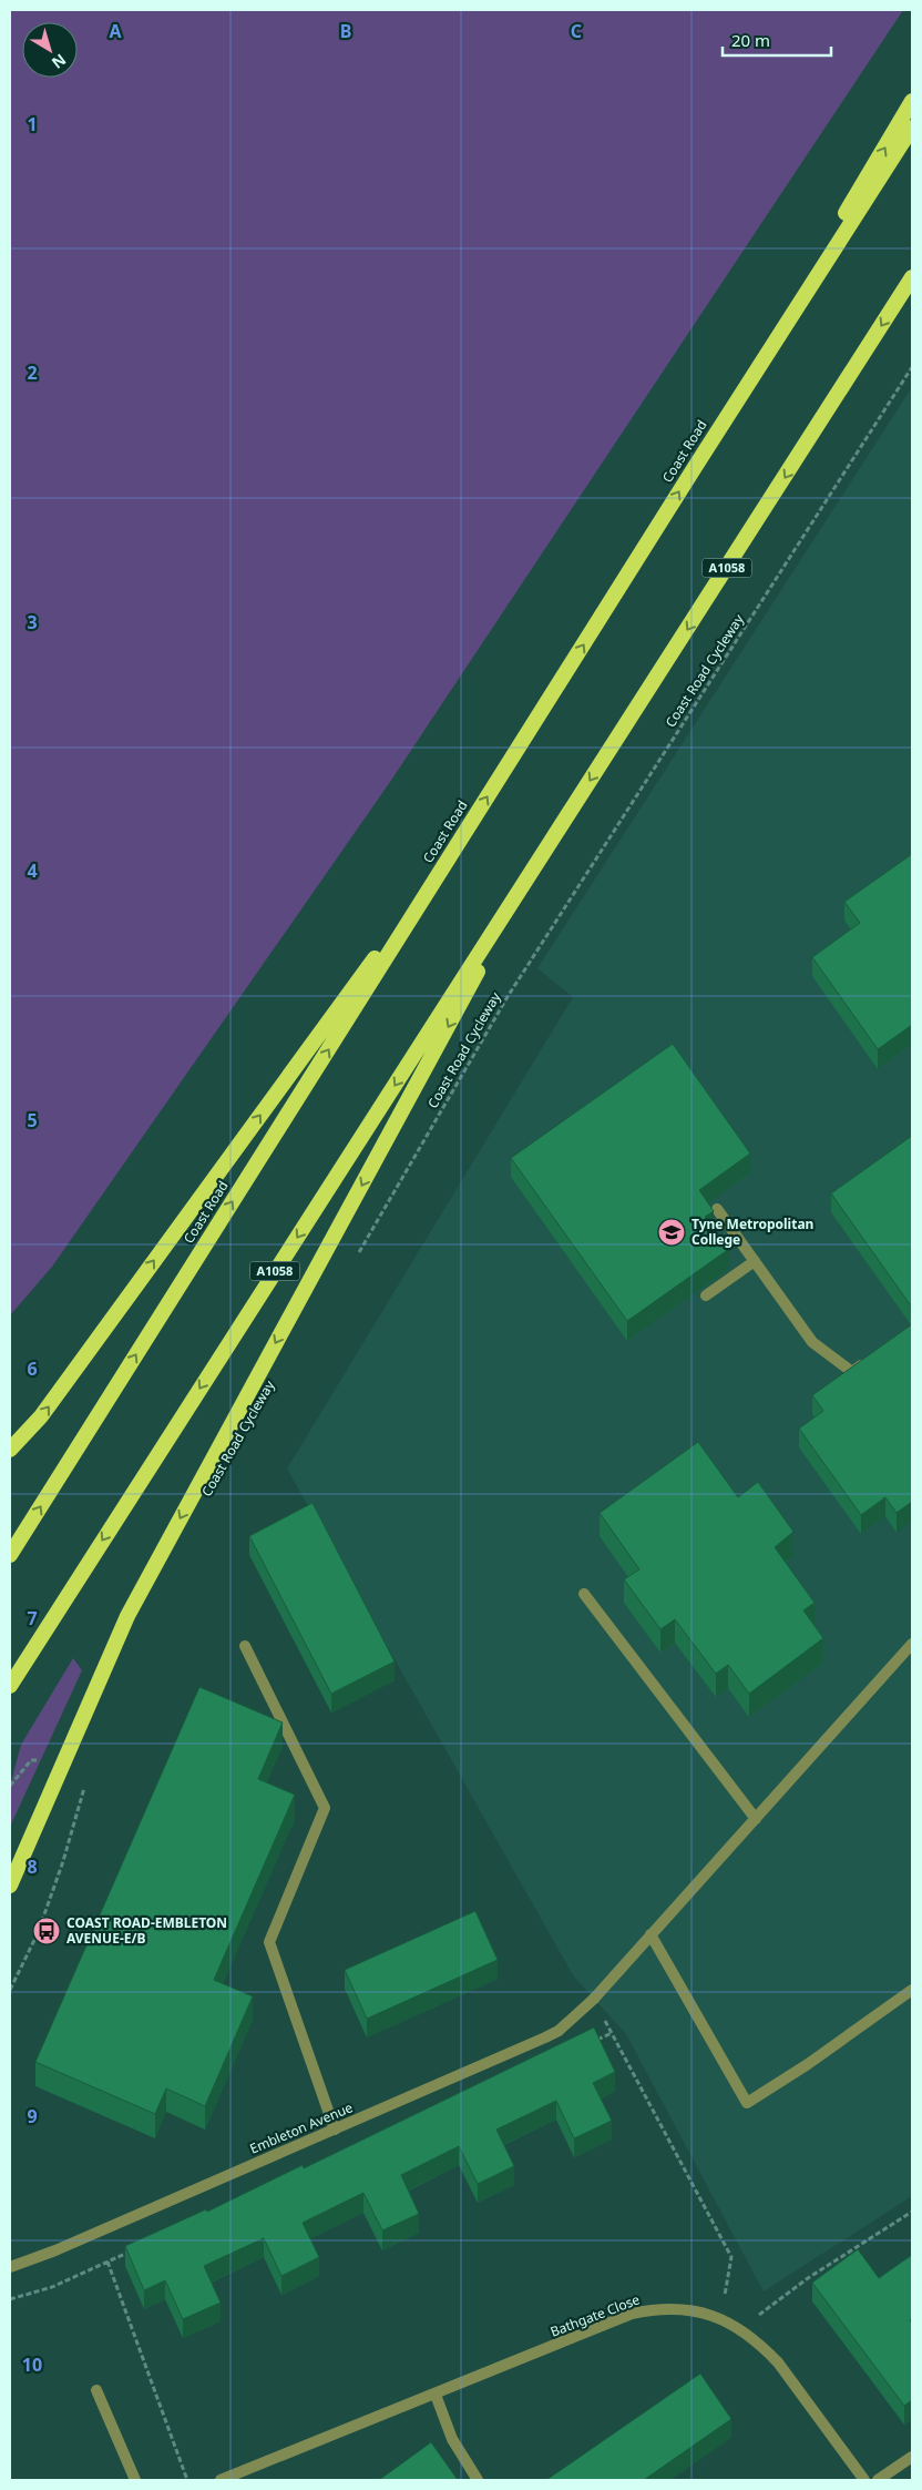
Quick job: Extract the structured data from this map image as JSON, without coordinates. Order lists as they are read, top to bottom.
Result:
{
  "streets": {
    "highway": ["Coast Road", "A1058"],
    "street": ["Embleton Avenue", "Bathgate Close"],
    "path": ["Coast Road Cycleway"]
  },
  "places": {
    "school or university": ["Tyne Metropolitan College"],
    "bus stop": ["COAST ROAD-EMBLETON AVENUE-E/B"]
  },
  "scale_bar": "20 m",
  "north": "bottom right",
  "grid": {
    "columns": ["A", "B", "C"],
    "rows": [
      "1",
      "2",
      "3",
      "4",
      "5",
      "6",
      "7",
      "8",
      "9",
      "10"
    ]
  }
}
